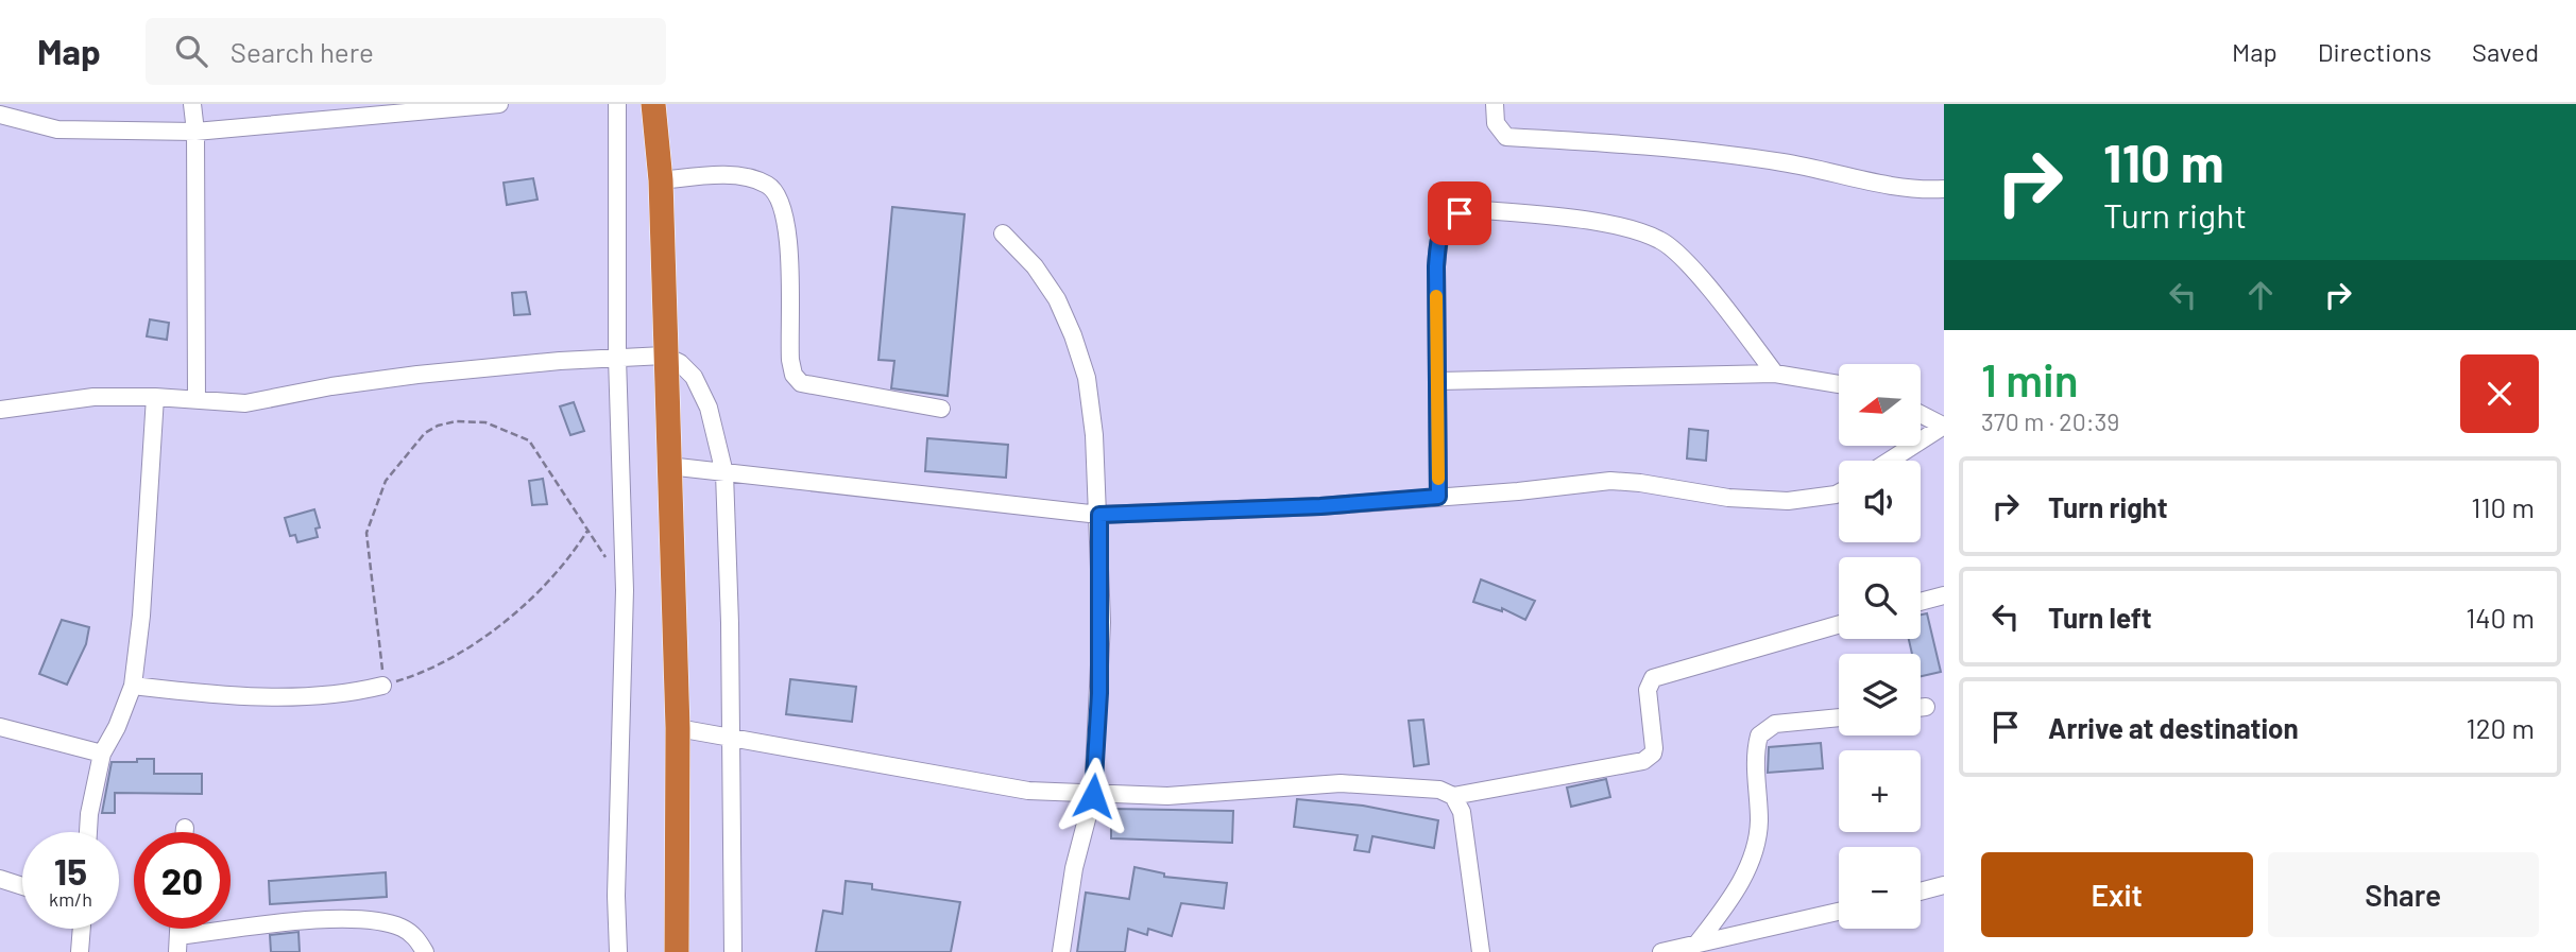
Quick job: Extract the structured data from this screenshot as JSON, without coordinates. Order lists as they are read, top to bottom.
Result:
{
  "north": "left",
  "page": {
    "header": "Map",
    "search": "Search here",
    "nav": ["Map", "Directions", "Saved"],
    "turn": ["110 m", "Turn right"],
    "heading": ["1 min", "370 m · 20:39"],
    "map_buttons": ["+", "−"],
    "list": [
      {
        "name": "Turn right",
        "value": "110 m"
      },
      {
        "name": "Turn left",
        "value": "140 m"
      },
      {
        "name": "Arrive at destination",
        "value": "120 m"
      }
    ],
    "speed": "15 km/h",
    "limit": "20",
    "buttons": ["Exit", "Share"]
  }
}
